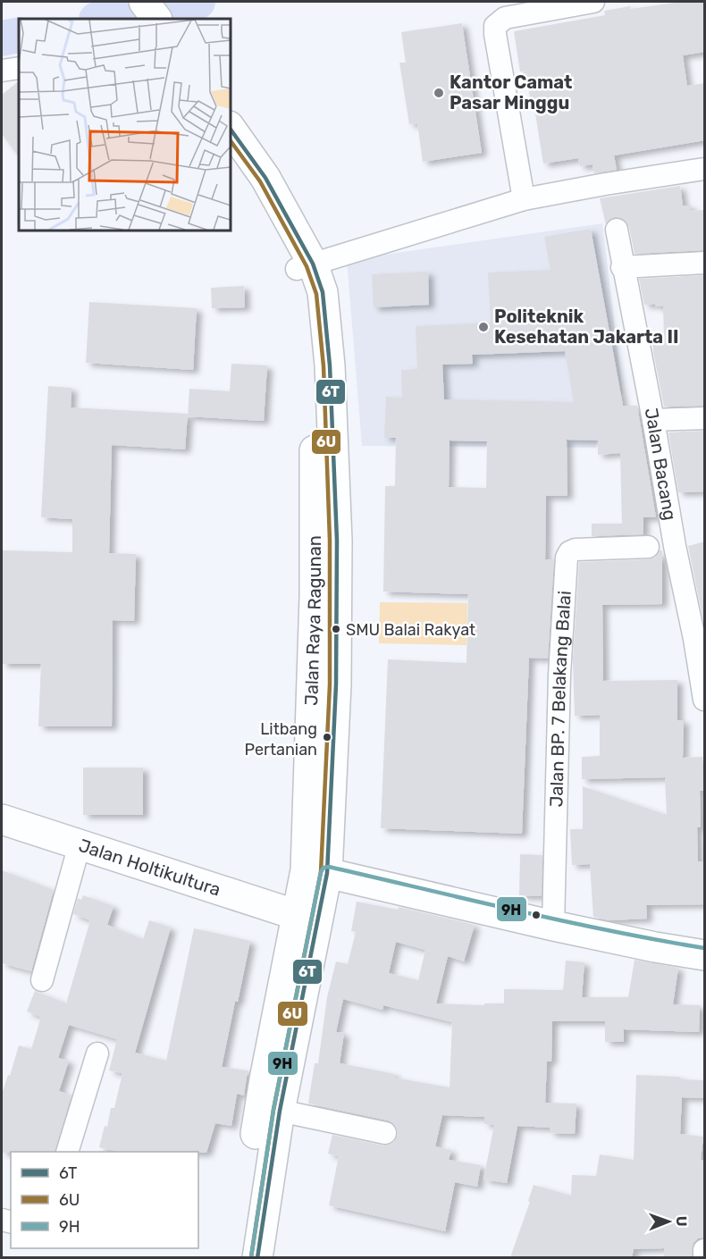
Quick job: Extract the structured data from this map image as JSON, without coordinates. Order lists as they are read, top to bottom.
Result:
{
  "streets": {
    "main road": ["Jalan Raya Ragunan", "Jalan Holtikultura"],
    "street": ["Jalan Bacang", "Jalan BP. 7 Belakang Balai"]
  },
  "crossings": [
    ["Jalan Raya Ragunan", "Jalan Holtikultura"]
  ],
  "places": [
    "Kantor Camat Pasar Minggu",
    "Politeknik Kesehatan Jakarta II",
    "SMU Balai Rakyat",
    "Litbang Pertanian"
  ],
  "lines": ["transit line 6T", "transit line 6U", "transit line 9H"],
  "legend": ["6T", "6U", "9H"],
  "north": "right"
}
